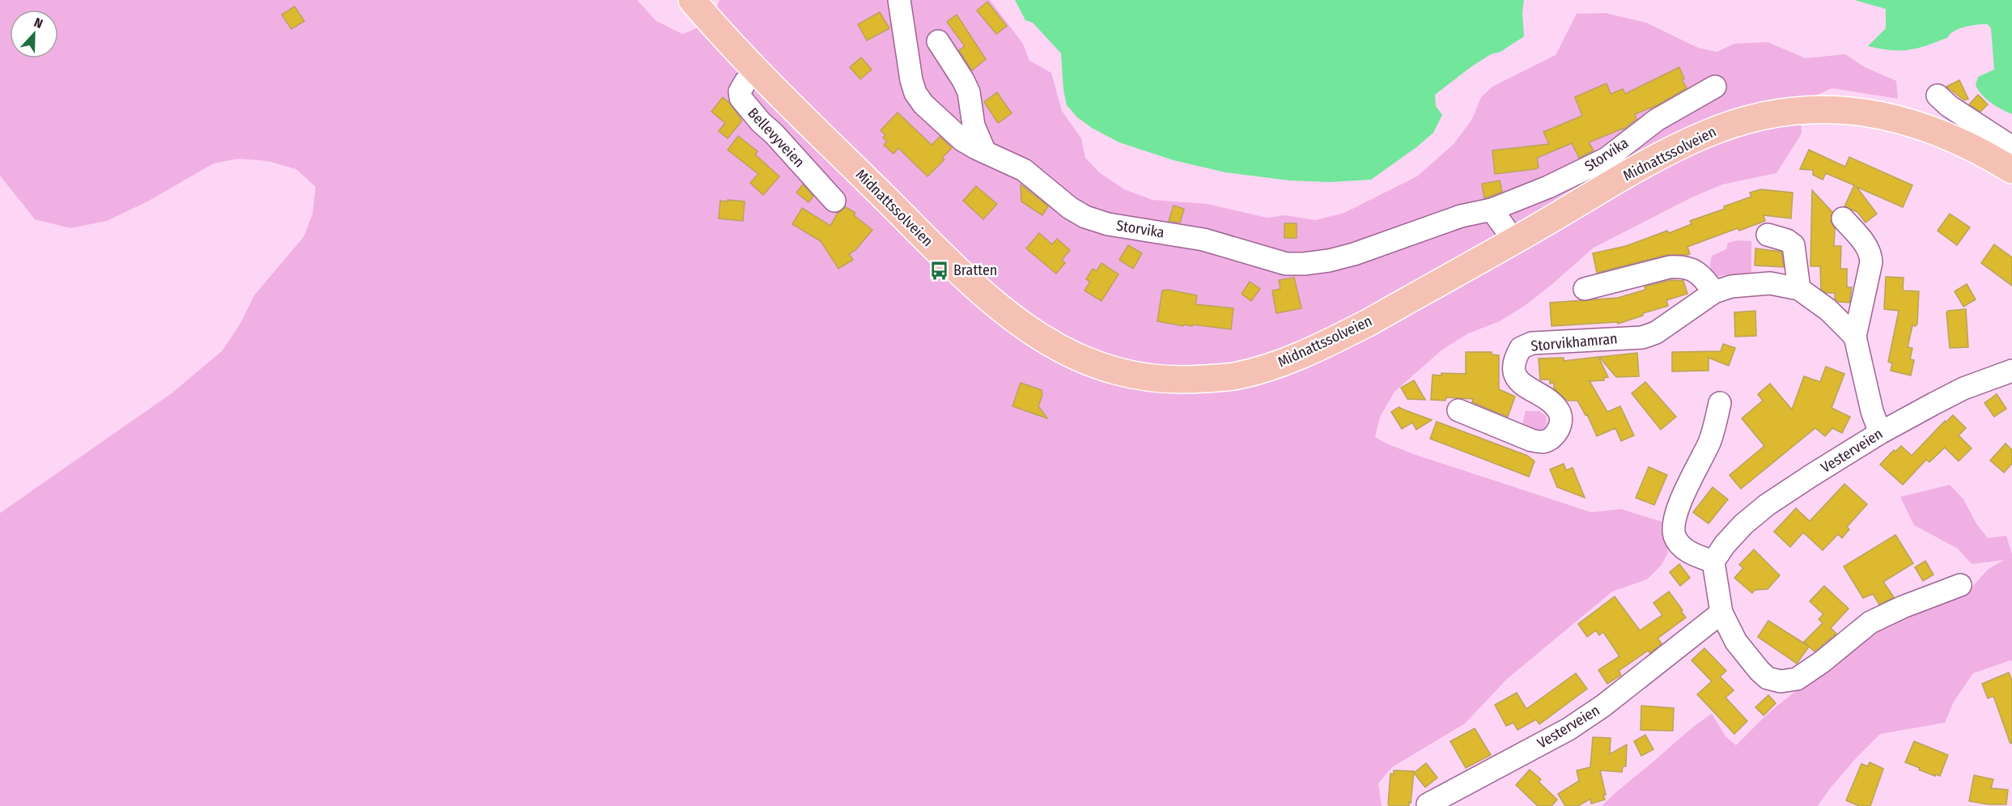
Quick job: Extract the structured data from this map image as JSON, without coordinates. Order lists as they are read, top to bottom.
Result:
{
  "streets": {
    "main road": ["Midnattssolveien"],
    "street": [
      "Bellevyveien",
      "Storvika",
      "Storvikhamran",
      "Vesterveien"
    ]
  },
  "crossings": [
    ["Bellevyveien", "Midnattssolveien"]
  ],
  "places": {
    "bus stop": ["Bratten"]
  },
  "north": "top"
}
